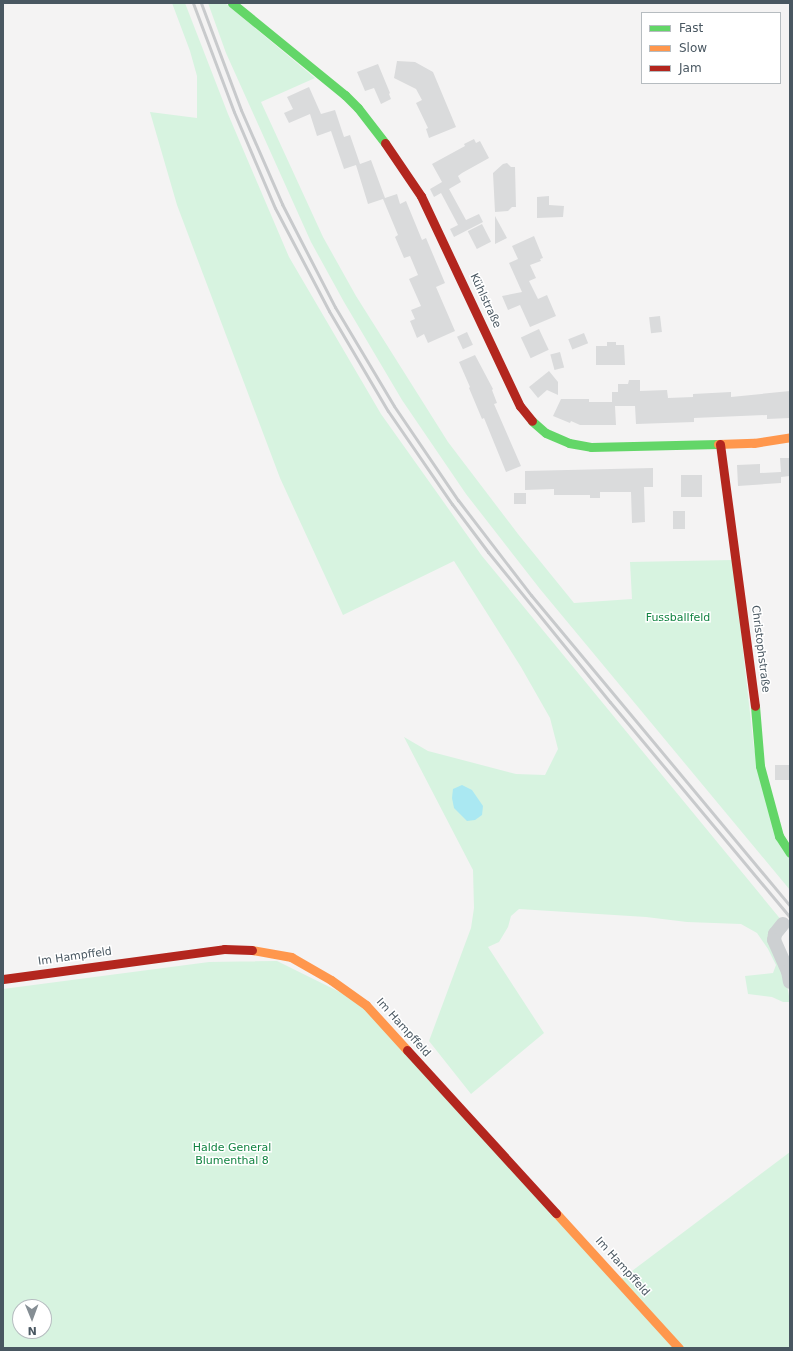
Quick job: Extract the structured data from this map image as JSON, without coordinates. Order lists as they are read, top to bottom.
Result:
{
  "streets": {
    "street": ["Kühlstraße", "Christophstraße", "Im Hampffeld"]
  },
  "crossings": [
    ["Kühlstraße", "Christophstraße"]
  ],
  "parks": ["Fussballfeld", "Halde General Blumenthal 8"],
  "legend": ["Fast", "Slow", "Jam"],
  "north": "bottom"
}
